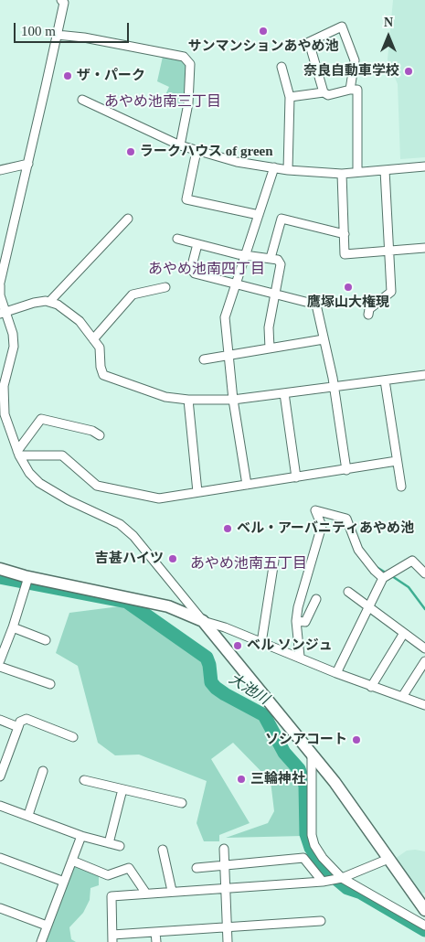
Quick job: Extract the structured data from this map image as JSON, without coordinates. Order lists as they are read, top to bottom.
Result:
{
  "districts": ["あやめ池南三丁目", "あやめ池南四丁目", "あやめ池南五丁目"],
  "water": ["大池川"],
  "places": [
    "サンマンションあやめ池",
    "奈良自動車学校",
    "ザ・パーク",
    "ラークハウス of green",
    "鷹塚山大権現",
    "ベル・アーバニティあやめ池",
    "吉甚ハイツ",
    "ベル ソンジュ",
    "ソシアコート",
    "三輪神社"
  ],
  "scale_bar": "100 m",
  "north": "top"
}
